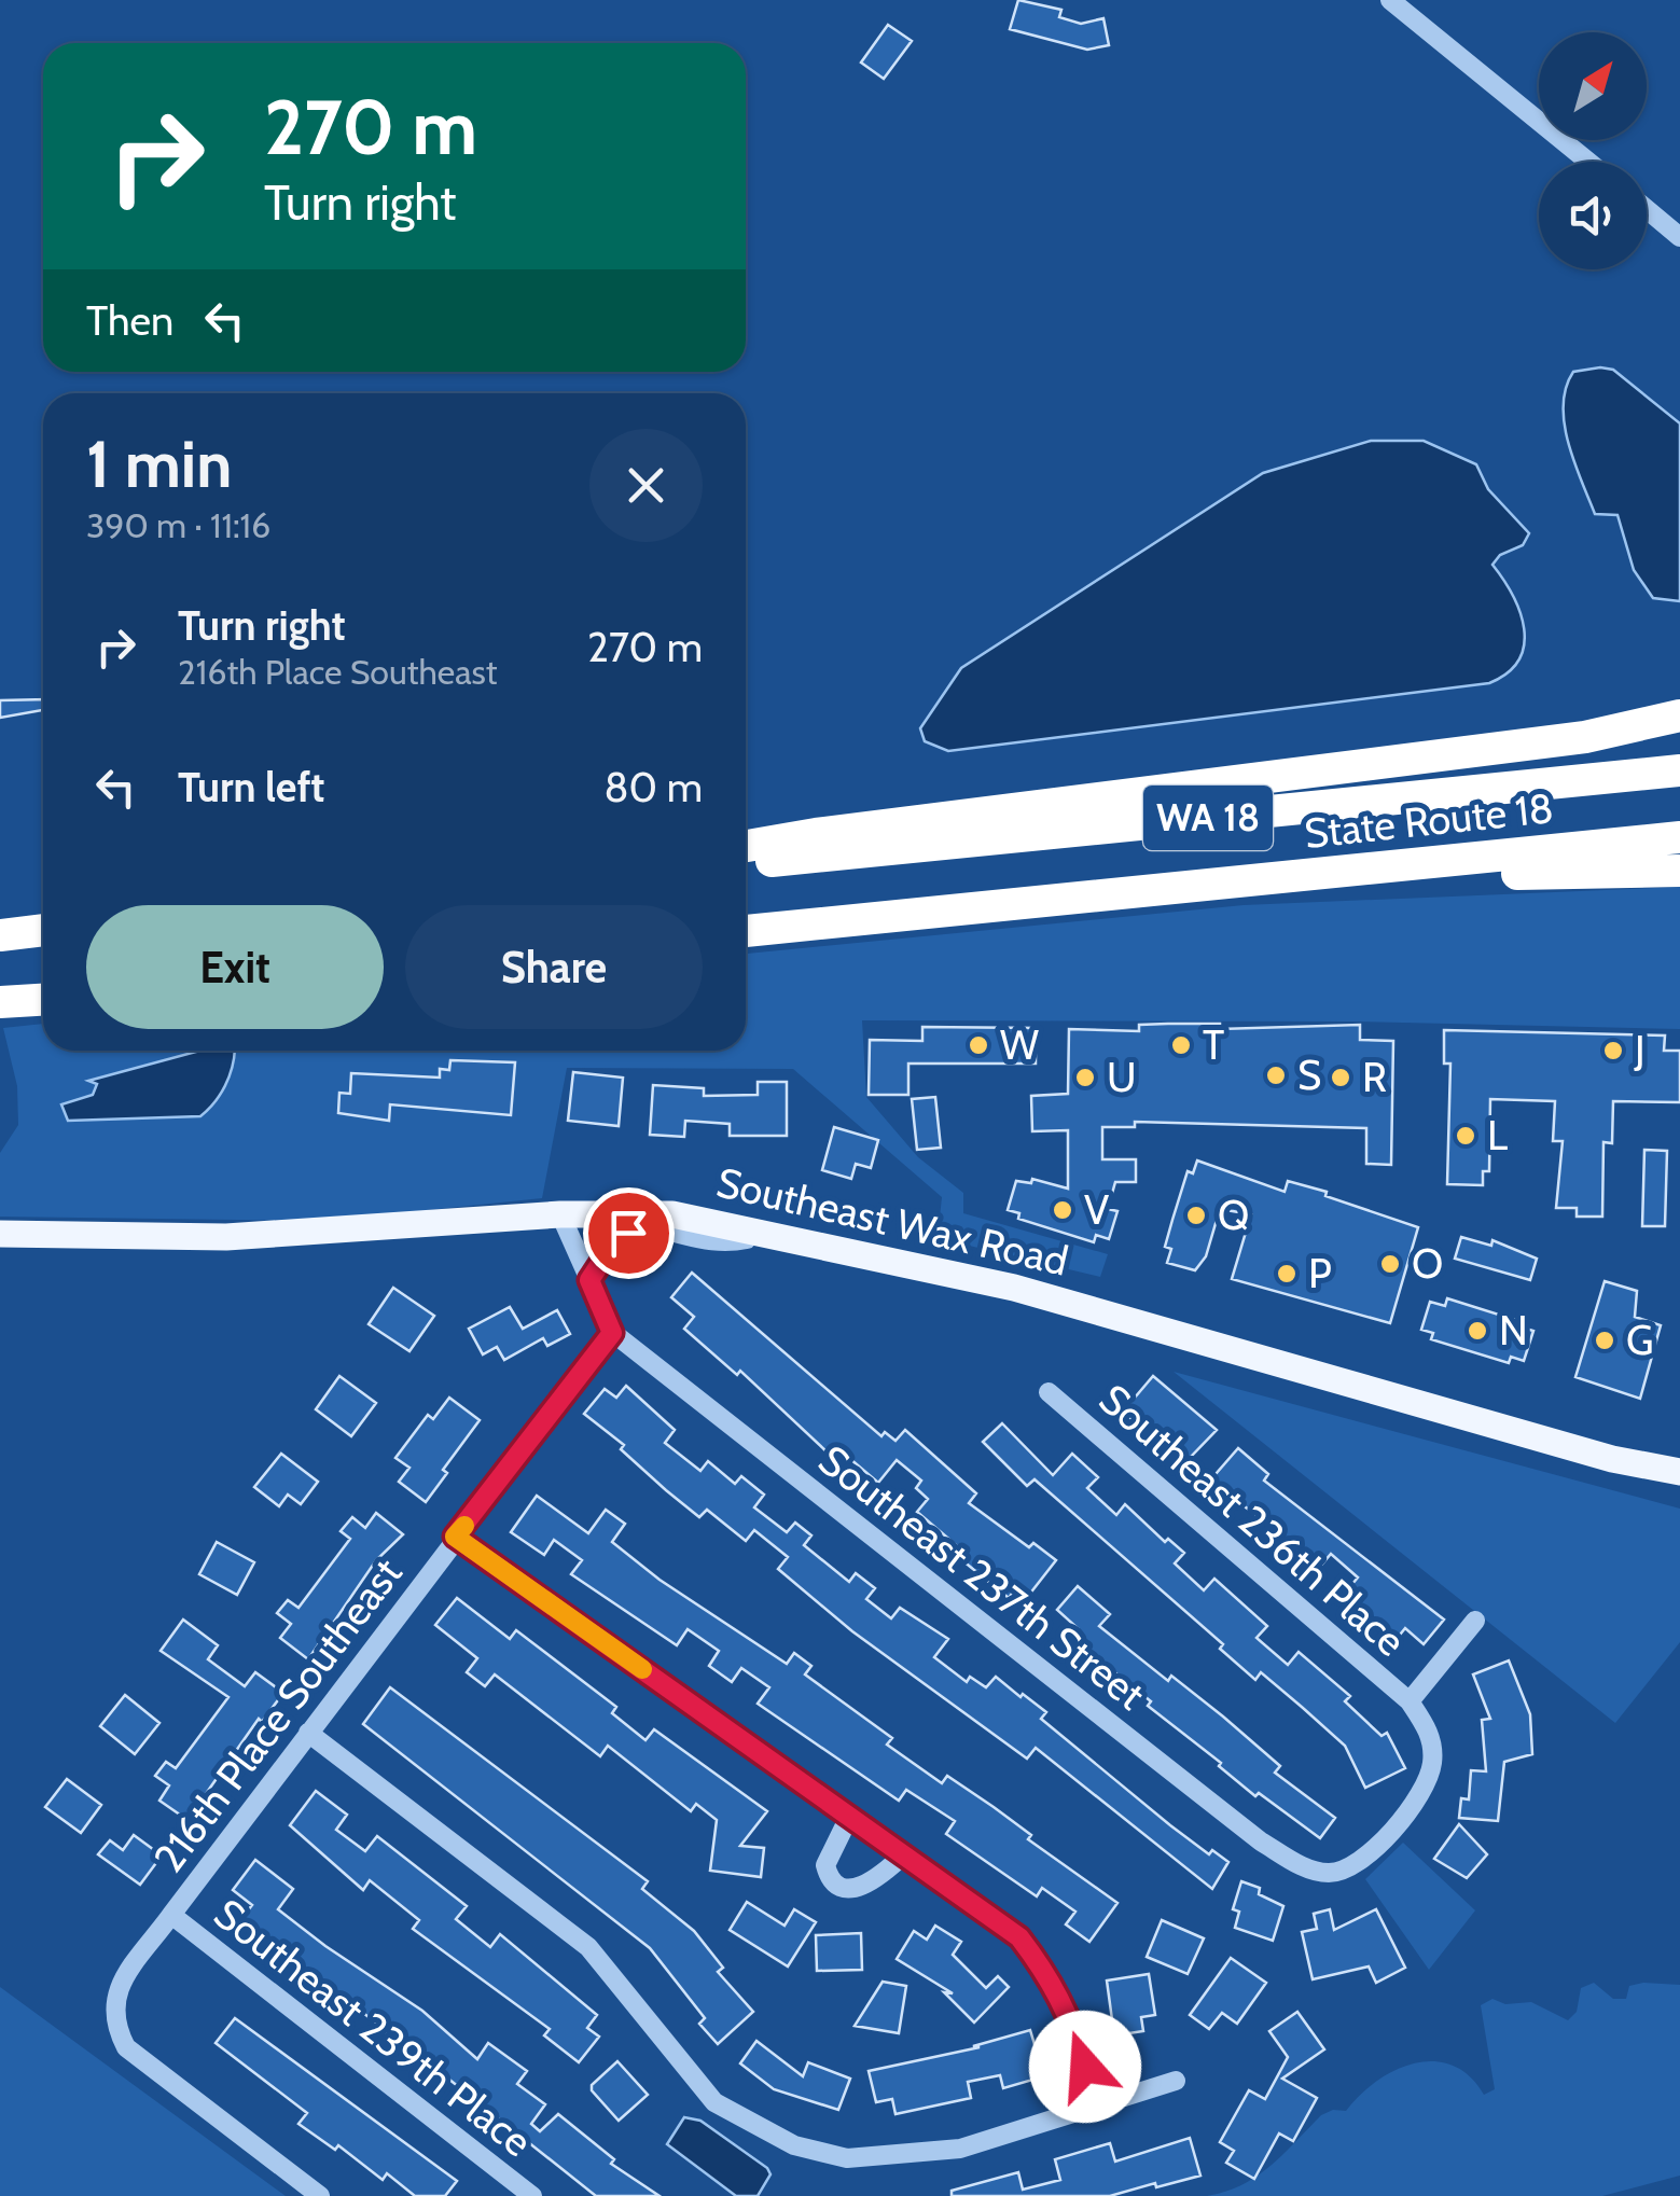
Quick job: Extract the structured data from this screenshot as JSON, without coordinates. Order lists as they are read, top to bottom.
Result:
{
  "streets": {
    "highway": ["WA 18", "State Route 18"],
    "main road": ["Southeast Wax Road"],
    "street": [
      "Southeast 236th Place",
      "Southeast 237th Street",
      "216th Place Southeast",
      "Southeast 239th Place"
    ]
  },
  "crossings": [
    ["Southeast Wax Road", "Southeast 237th Street"],
    ["Southeast 236th Place", "Southeast 237th Street"],
    ["Southeast 237th Street", "216th Place Southeast"],
    ["216th Place Southeast", "Southeast 239th Place"]
  ],
  "places": [
    "W",
    "T",
    "J",
    "S",
    "U",
    "R",
    "L",
    "V",
    "Q",
    "O",
    "P",
    "N",
    "G"
  ],
  "north": "top right",
  "page": {
    "turn": ["270 m", "Turn right"],
    "then": "Then",
    "heading": ["1 min", "390 m · 11:16"],
    "list": [
      {
        "name": "Turn right",
        "note": "216th Place Southeast",
        "value": "270 m"
      },
      {
        "name": "Turn left",
        "value": "80 m"
      }
    ],
    "buttons": ["Exit", "Share"]
  }
}
